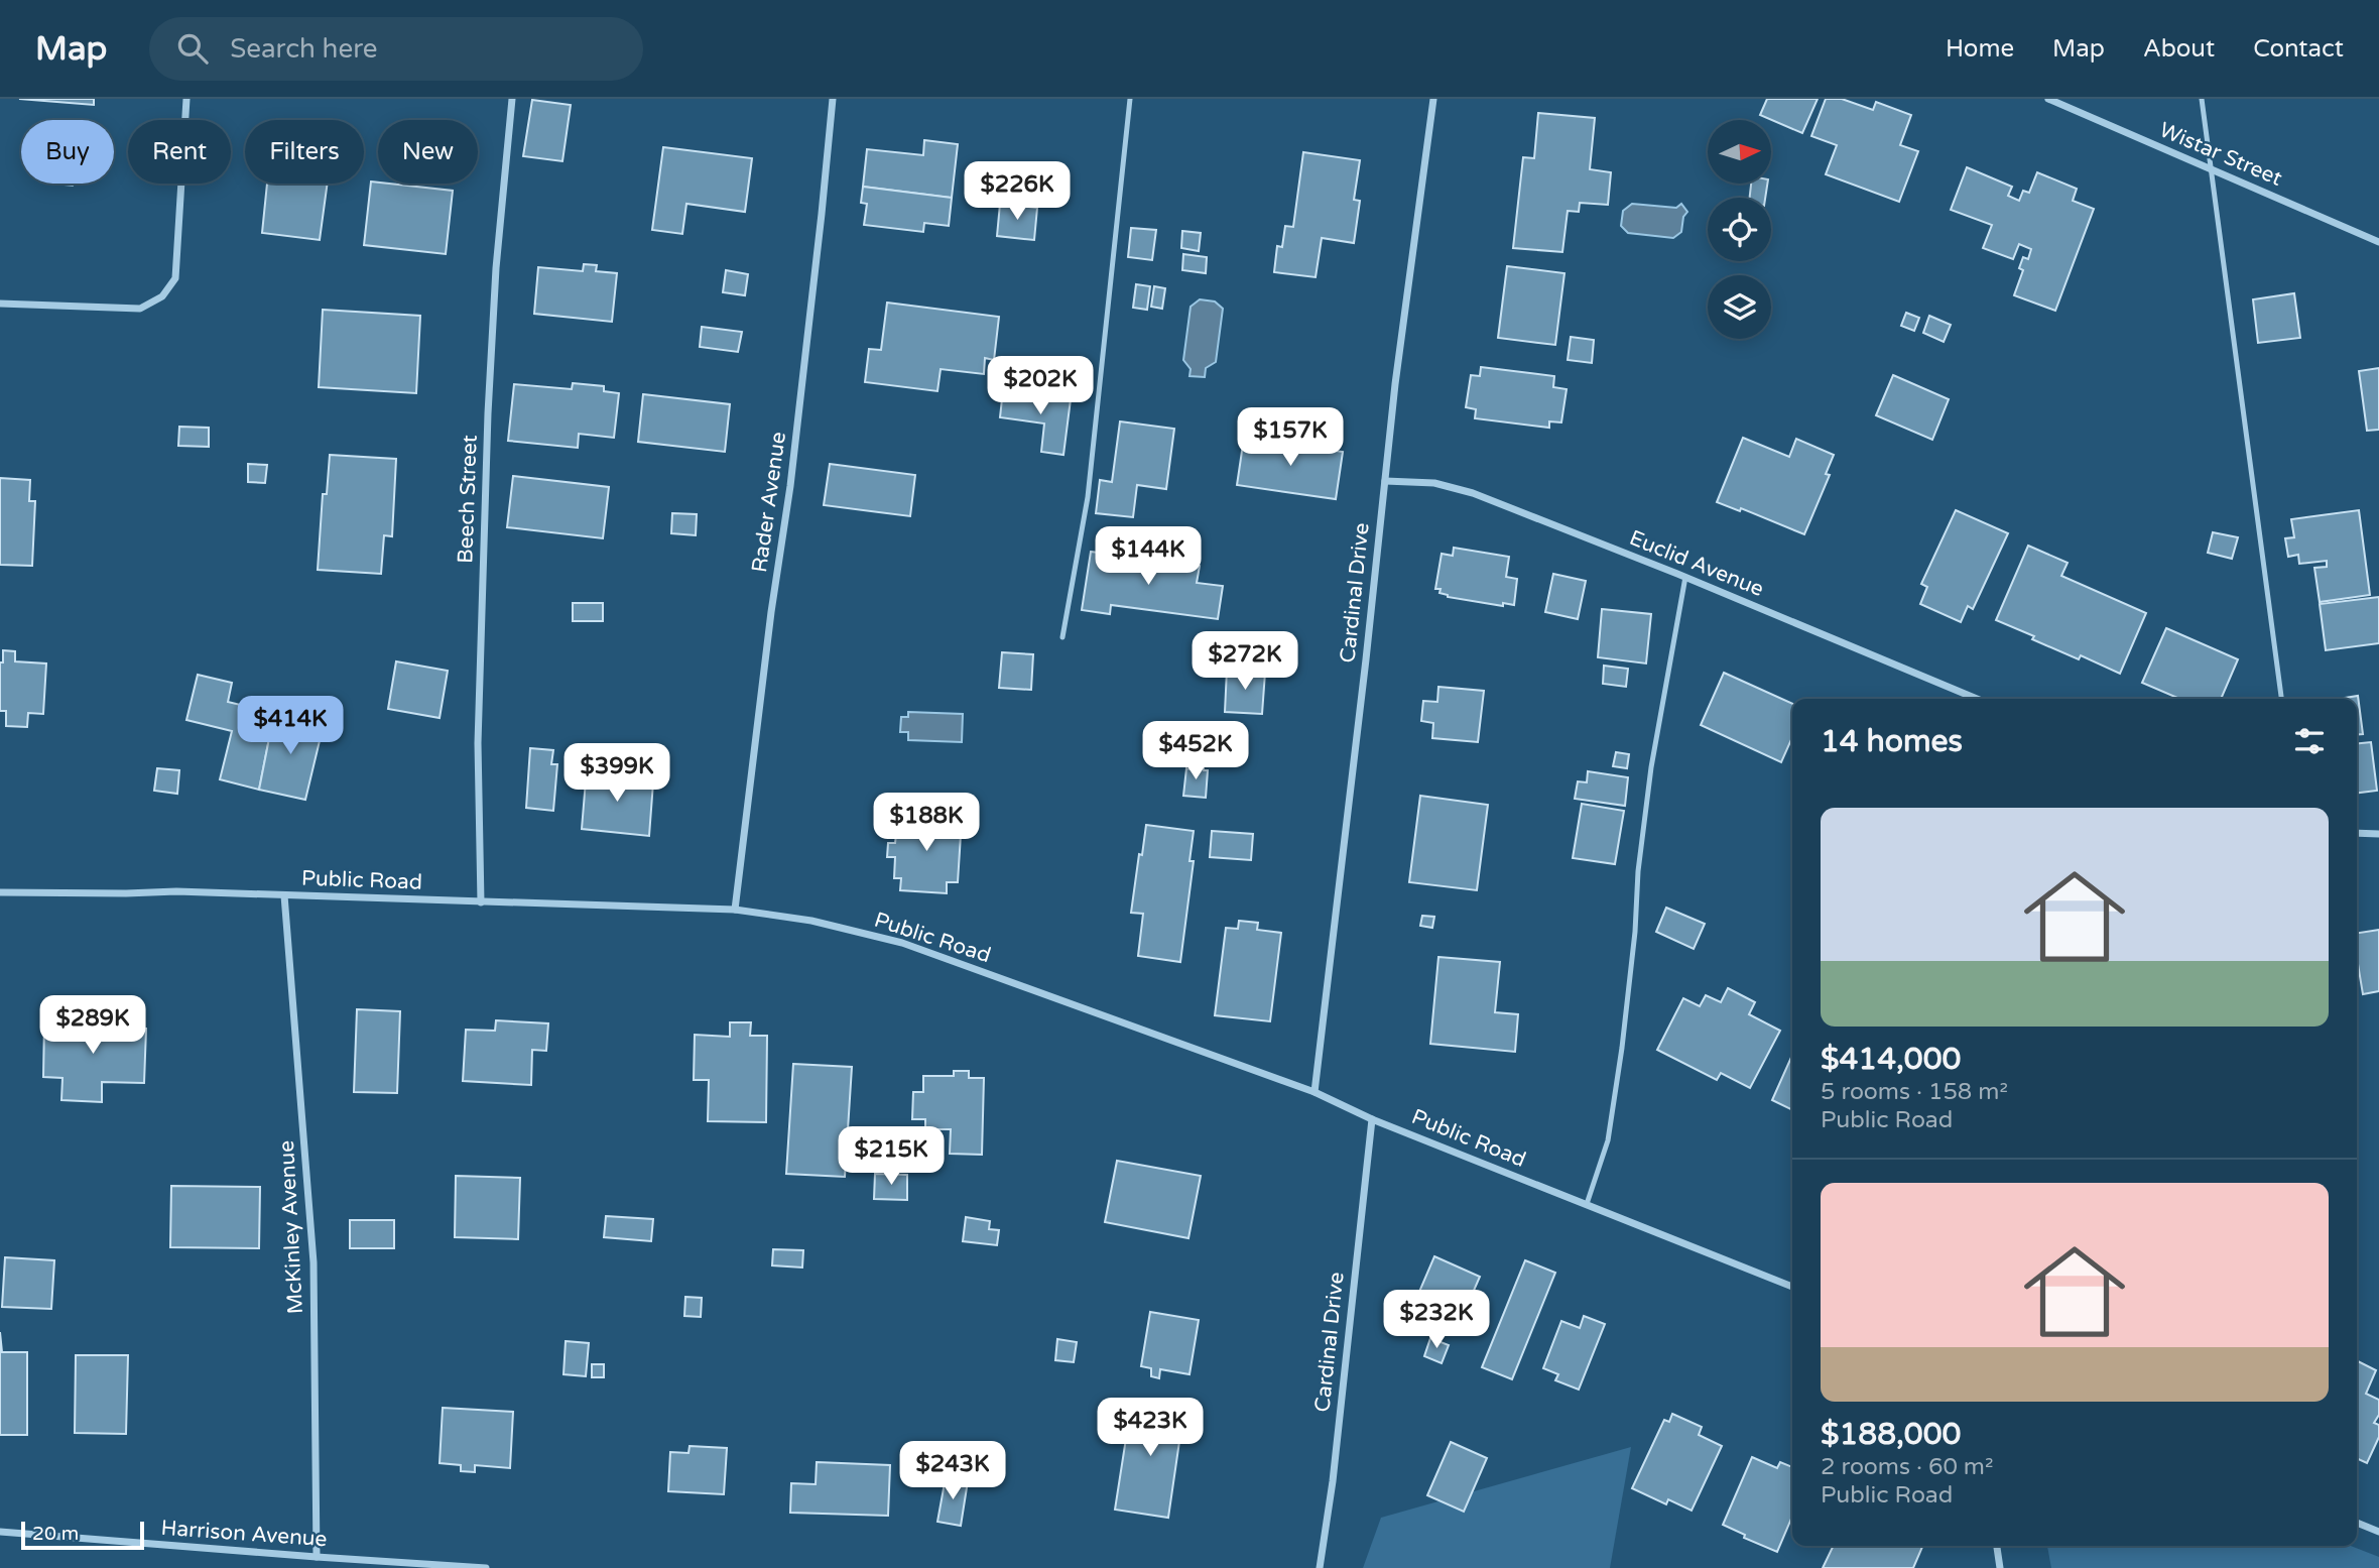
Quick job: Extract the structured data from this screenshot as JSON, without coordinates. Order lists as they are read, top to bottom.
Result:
{
  "streets": {
    "street": [
      "Wistar Street",
      "Beech Street",
      "Rader Avenue",
      "Euclid Avenue",
      "Cardinal Drive",
      "Public Road",
      "McKinley Avenue",
      "Harrison Avenue"
    ]
  },
  "crossings": [
    ["Beech Street", "Public Road"],
    ["Rader Avenue", "Public Road"],
    ["Euclid Avenue", "Cardinal Drive"],
    ["Cardinal Drive", "Public Road"],
    ["Public Road", "McKinley Avenue"],
    ["McKinley Avenue", "Harrison Avenue"]
  ],
  "scale_bar": "20 m",
  "north": "right",
  "page": {
    "header": "Map",
    "search": "Search here",
    "nav": [
      "Home",
      "Map",
      "About",
      "Contact"
    ],
    "chip": [
      "Buy",
      "Rent",
      "Filters",
      "New"
    ],
    "price": [
      "$226K",
      "$202K",
      "$157K",
      "$144K",
      "$272K",
      "$414K",
      "$452K",
      "$399K",
      "$188K",
      "$289K",
      "$215K",
      "$232K",
      "$423K",
      "$243K"
    ],
    "heading": "14 homes",
    "list": [
      {
        "name": "$414,000",
        "note": "5 rooms · 158 m² · Public Road"
      },
      {
        "name": "$188,000",
        "note": "2 rooms · 60 m² · Public Road"
      }
    ],
    "scale": "20 m"
  }
}
